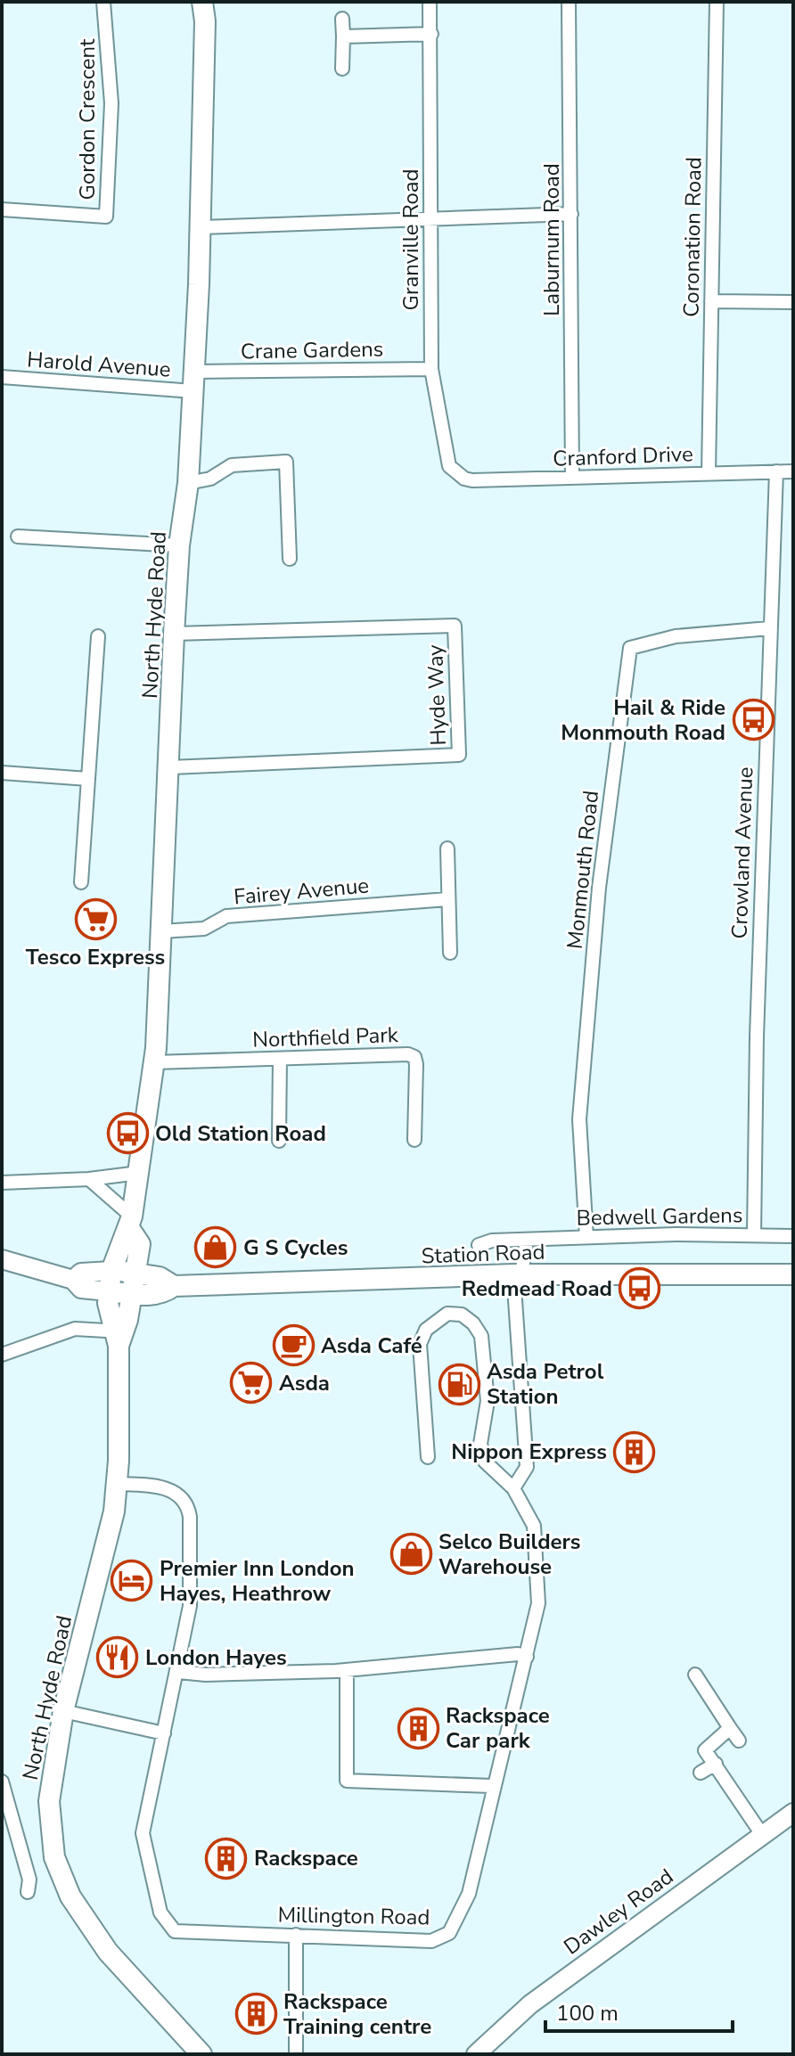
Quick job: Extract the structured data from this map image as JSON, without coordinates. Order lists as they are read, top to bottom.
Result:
{
  "streets": {
    "main road": ["North Hyde Road", "Station Road"],
    "street": [
      "Gordon Crescent",
      "Coronation Road",
      "Granville Road",
      "Laburnum Road",
      "Crane Gardens",
      "Harold Avenue",
      "Cranford Drive",
      "Hyde Way",
      "Crowland Avenue",
      "Monmouth Road",
      "Fairey Avenue",
      "Northfield Park",
      "Bedwell Gardens",
      "Dawley Road",
      "Millington Road"
    ]
  },
  "crossings": [
    ["Coronation Road", "Cranford Drive"],
    ["Granville Road", "Crane Gardens"],
    ["Granville Road", "Cranford Drive"],
    ["Laburnum Road", "Cranford Drive"],
    ["Crane Gardens", "Harold Avenue"],
    ["Crane Gardens", "North Hyde Road"],
    ["Harold Avenue", "North Hyde Road"],
    ["Cranford Drive", "Crowland Avenue"],
    ["North Hyde Road", "Hyde Way"],
    ["North Hyde Road", "Fairey Avenue"],
    ["North Hyde Road", "Northfield Park"],
    ["North Hyde Road", "Station Road"],
    ["North Hyde Road", "Millington Road"],
    ["Crowland Avenue", "Monmouth Road"],
    ["Crowland Avenue", "Bedwell Gardens"],
    ["Monmouth Road", "Bedwell Gardens"]
  ],
  "places": {
    "bus stop": ["Hail & Ride Monmouth Road", "Old Station Road", "Redmead Road"],
    "supermarket": ["Tesco Express", "Asda"],
    "shop": ["G S Cycles", "Selco Builders Warehouse"],
    "cafe": ["Asda Café"],
    "fuel station": ["Asda Petrol Station"],
    "building": [
      "Nippon Express",
      "Rackspace Car park",
      "Rackspace",
      "Rackspace Training centre"
    ],
    "hotel": ["Premier Inn London Hayes, Heathrow"],
    "restaurant": ["London Hayes"]
  },
  "scale_bar": "100 m"
}
